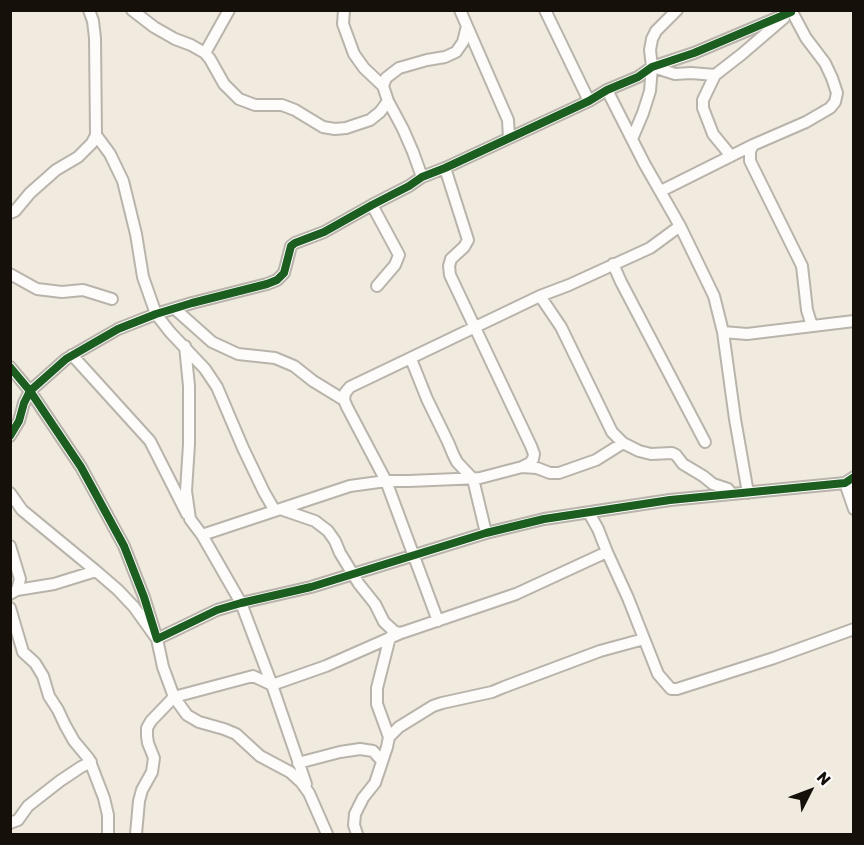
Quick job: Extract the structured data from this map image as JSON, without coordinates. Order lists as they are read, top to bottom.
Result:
{
  "north": "top right"
}
